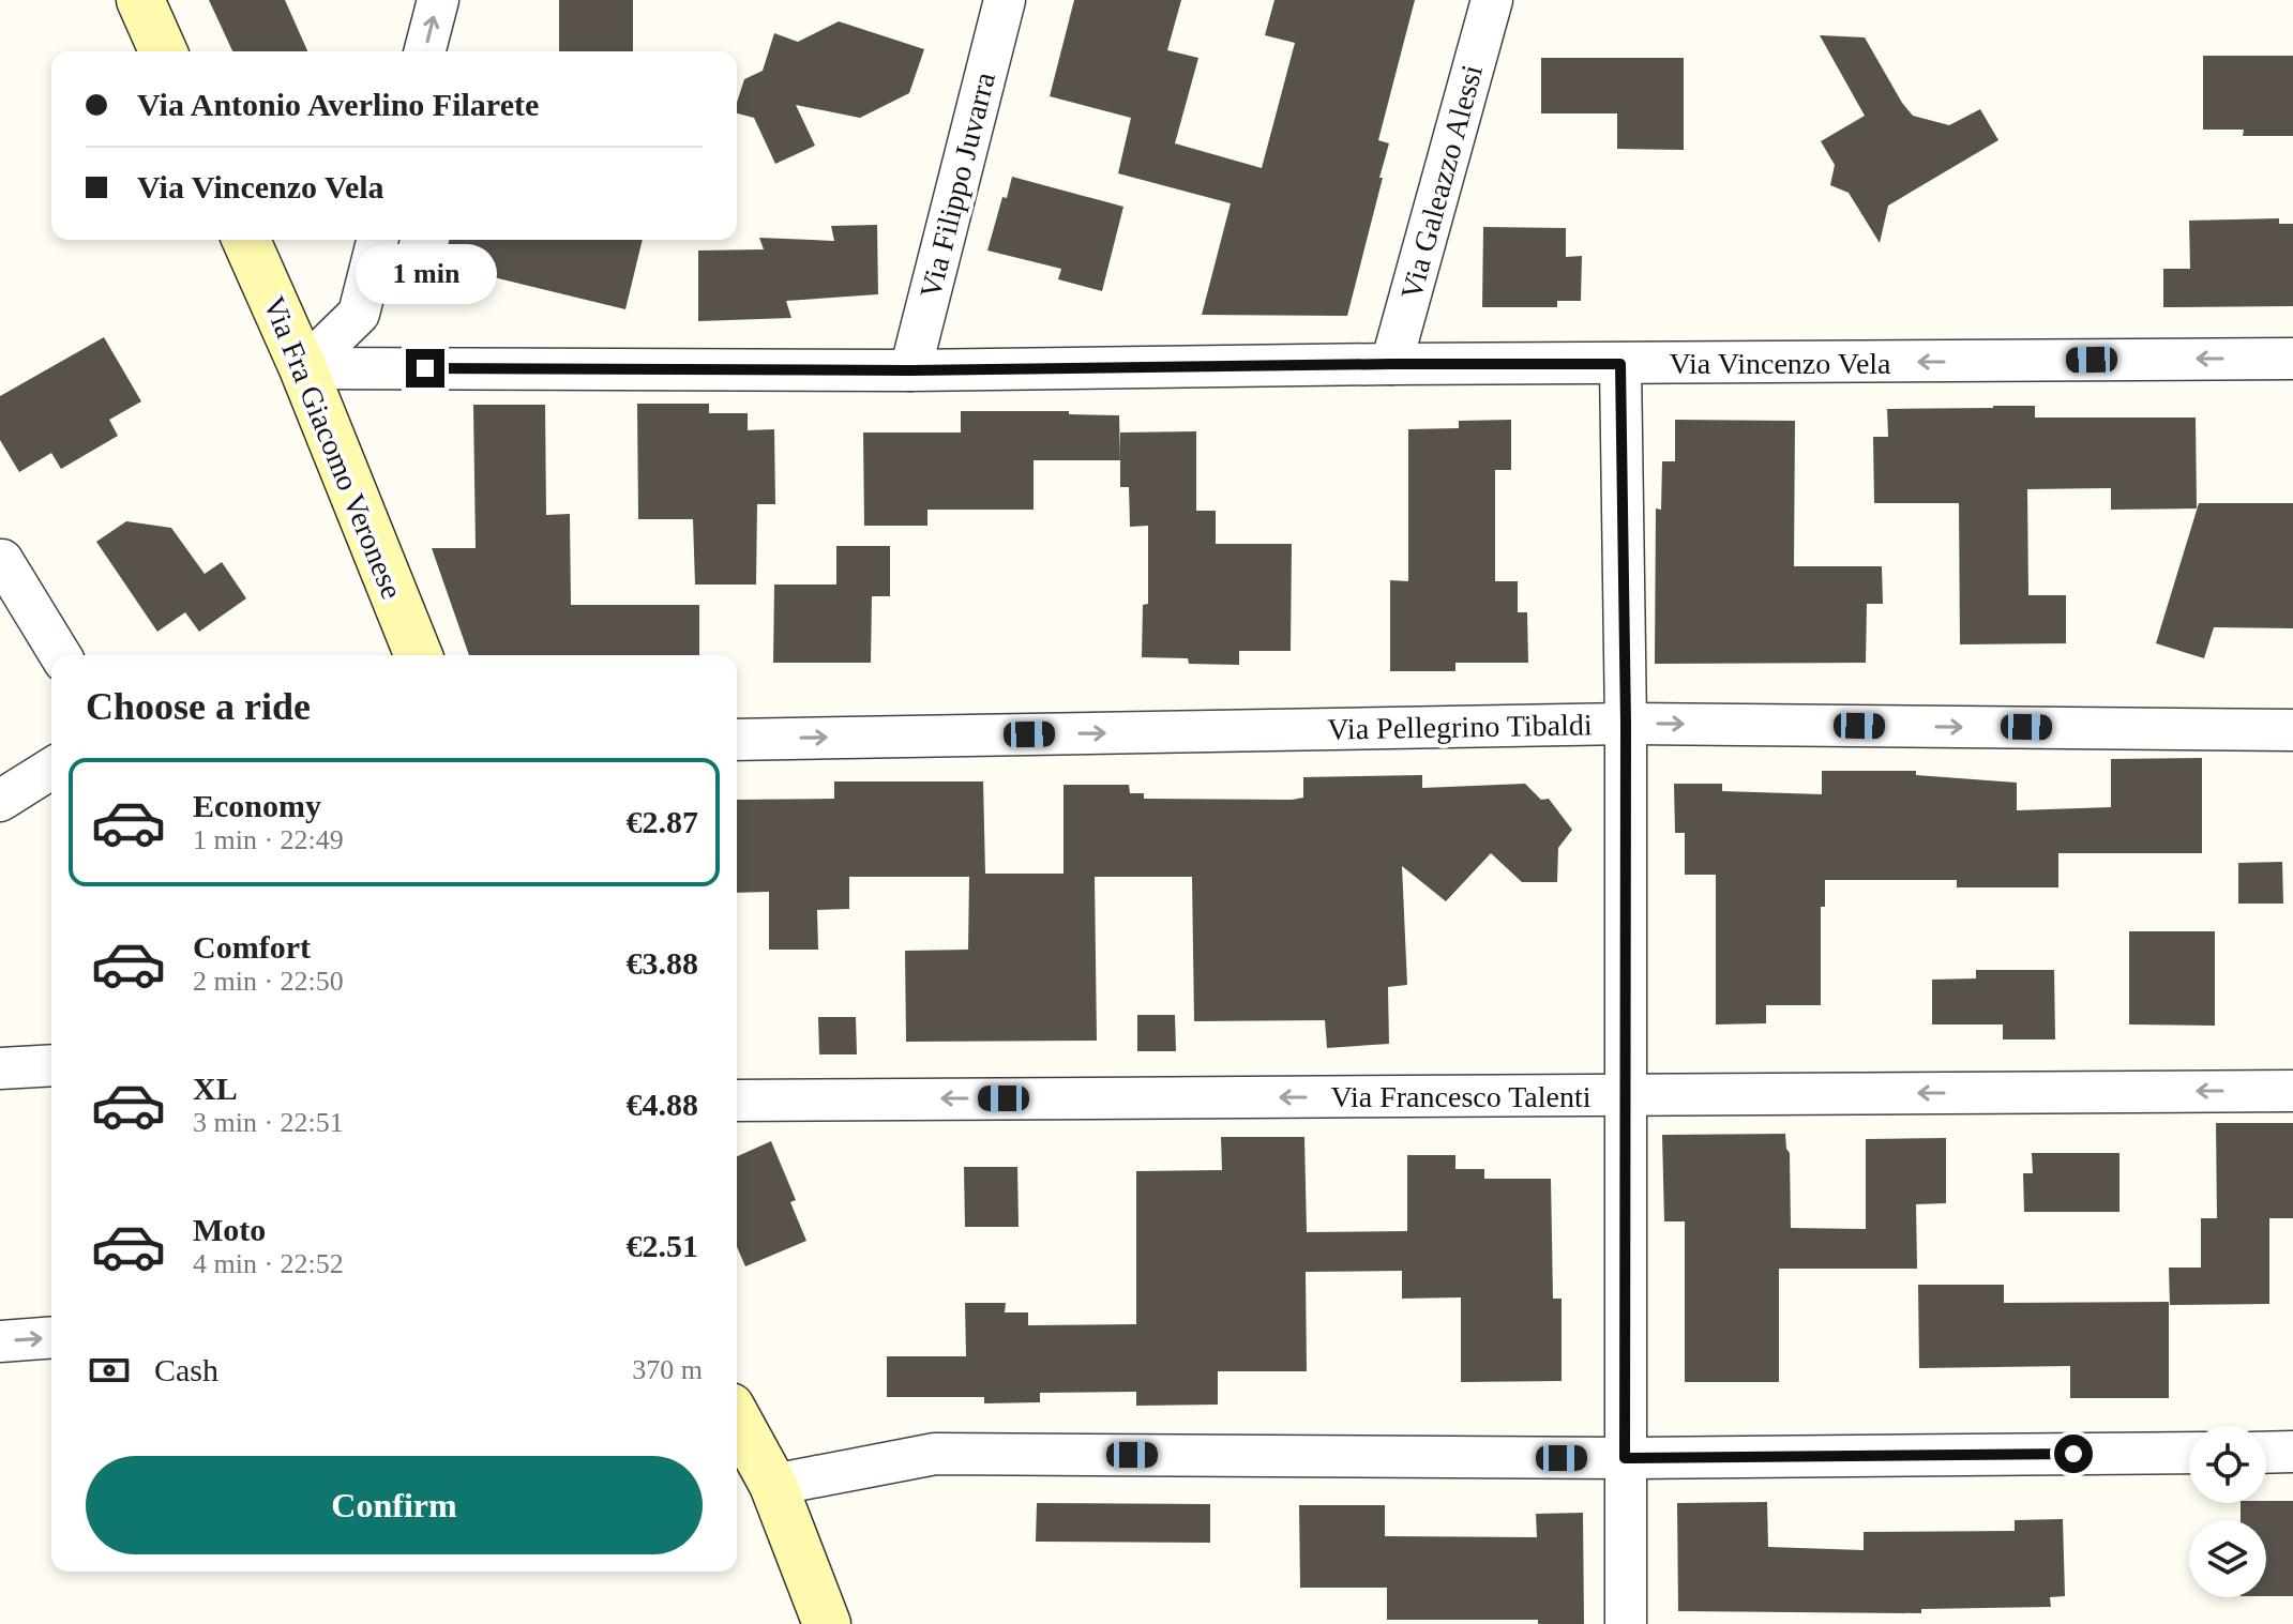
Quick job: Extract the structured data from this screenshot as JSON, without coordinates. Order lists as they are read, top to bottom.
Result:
{
  "streets": {
    "street": [
      "Via Galeazzo Alessi",
      "Via Filippo Juvarra",
      "Via Vincenzo Vela",
      "Via Fra Giacomo Veronese",
      "Via Pellegrino Tibaldi",
      "Via Francesco Talenti"
    ]
  },
  "crossings": [
    ["Via Galeazzo Alessi", "Via Vincenzo Vela"],
    ["Via Filippo Juvarra", "Via Vincenzo Vela"],
    ["Via Vincenzo Vela", "Via Fra Giacomo Veronese"]
  ],
  "one_way": ["Via Pellegrino Tibaldi"],
  "page": {
    "banner": ["Via Antonio Averlino Filarete", "Via Vincenzo Vela"],
    "bubble": "1 min",
    "heading": "Choose a ride",
    "list": [
      {
        "name": "Economy",
        "note": "1 min · 22:49",
        "value": "€2.87"
      },
      {
        "name": "Comfort",
        "note": "2 min · 22:50",
        "value": "€3.88"
      },
      {
        "name": "XL",
        "note": "3 min · 22:51",
        "value": "€4.88"
      },
      {
        "name": "Moto",
        "note": "4 min · 22:52",
        "value": "€2.51"
      }
    ],
    "pay": ["Cash", "370 m"],
    "buttons": "Confirm"
  }
}
